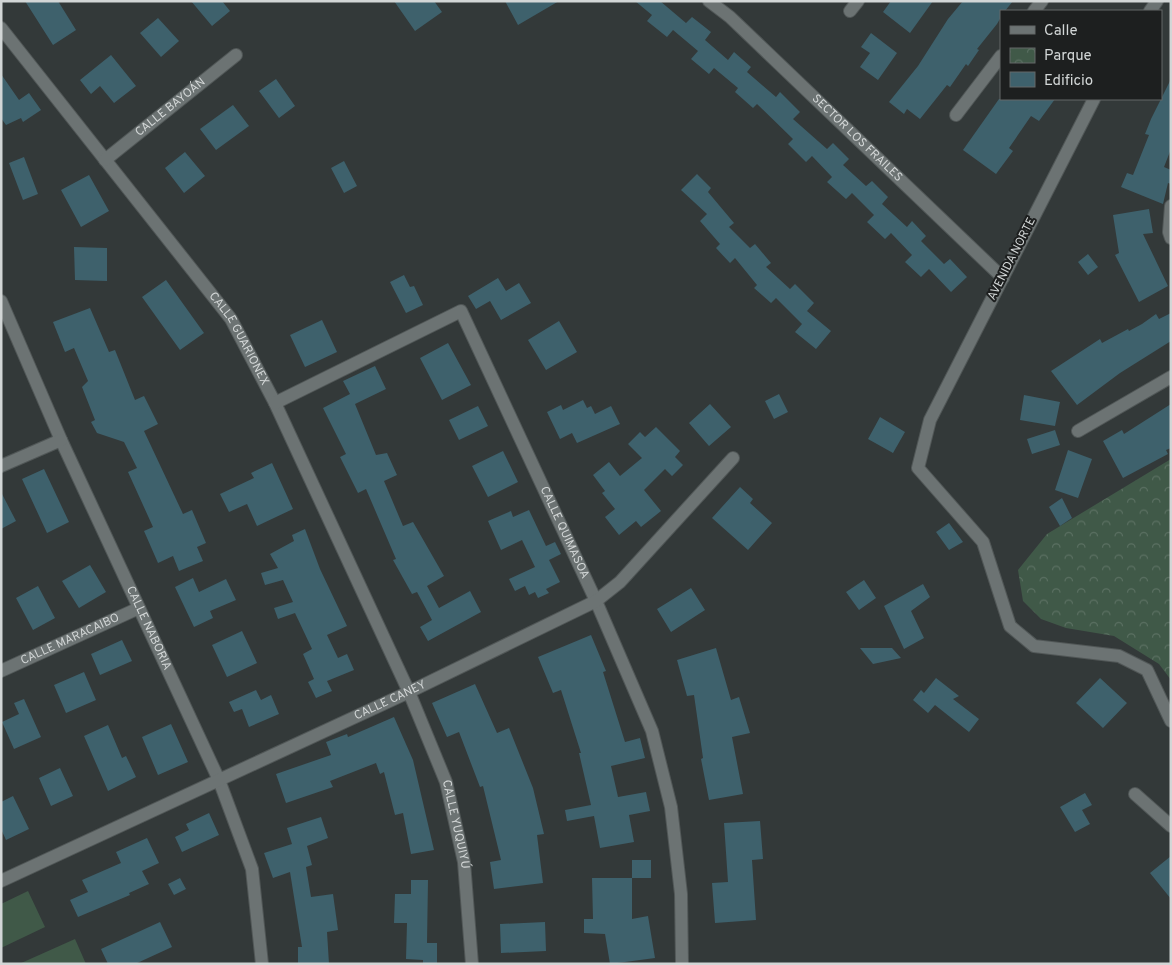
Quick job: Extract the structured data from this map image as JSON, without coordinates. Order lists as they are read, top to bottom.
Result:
{
  "streets": {
    "street": [
      "CALLE BAYOÁN",
      "SECTOR LOS FRAILES",
      "AVENIDA NORTE",
      "CALLE GUARIONEX",
      "CALLE QUIMASOA",
      "CALLE NABORIA",
      "CALLE MARACAIBO",
      "CALLE CANEY",
      "CALLE YUQUIYÚ"
    ]
  },
  "crossings": [
    ["CALLE BAYOÁN", "CALLE GUARIONEX"],
    ["SECTOR LOS FRAILES", "AVENIDA NORTE"],
    ["CALLE GUARIONEX", "CALLE QUIMASOA"],
    ["CALLE GUARIONEX", "CALLE CANEY"],
    ["CALLE GUARIONEX", "CALLE YUQUIYÚ"],
    ["CALLE QUIMASOA", "CALLE CANEY"],
    ["CALLE NABORIA", "CALLE MARACAIBO"],
    ["CALLE NABORIA", "CALLE CANEY"],
    ["CALLE CANEY", "CALLE YUQUIYÚ"]
  ],
  "legend": ["Calle", "Parque", "Edificio"]
}
